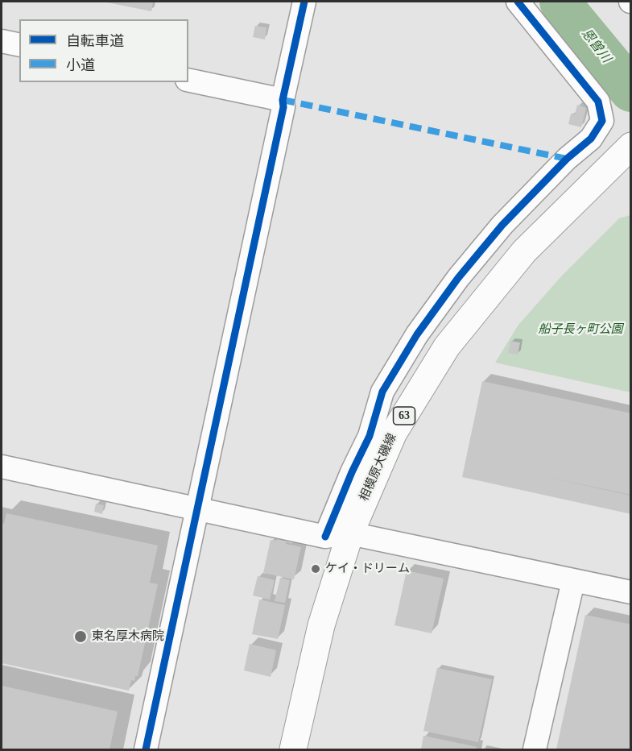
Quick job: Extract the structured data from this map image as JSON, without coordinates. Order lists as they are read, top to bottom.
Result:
{
  "streets": {
    "main road": ["63", "相模原大磯線"]
  },
  "water": ["恩曽川"],
  "parks": ["船子長ヶ町公園"],
  "places": ["ケイ・ドリーム", "東名厚木病院"],
  "legend": ["自転車道", "小道"]
}
